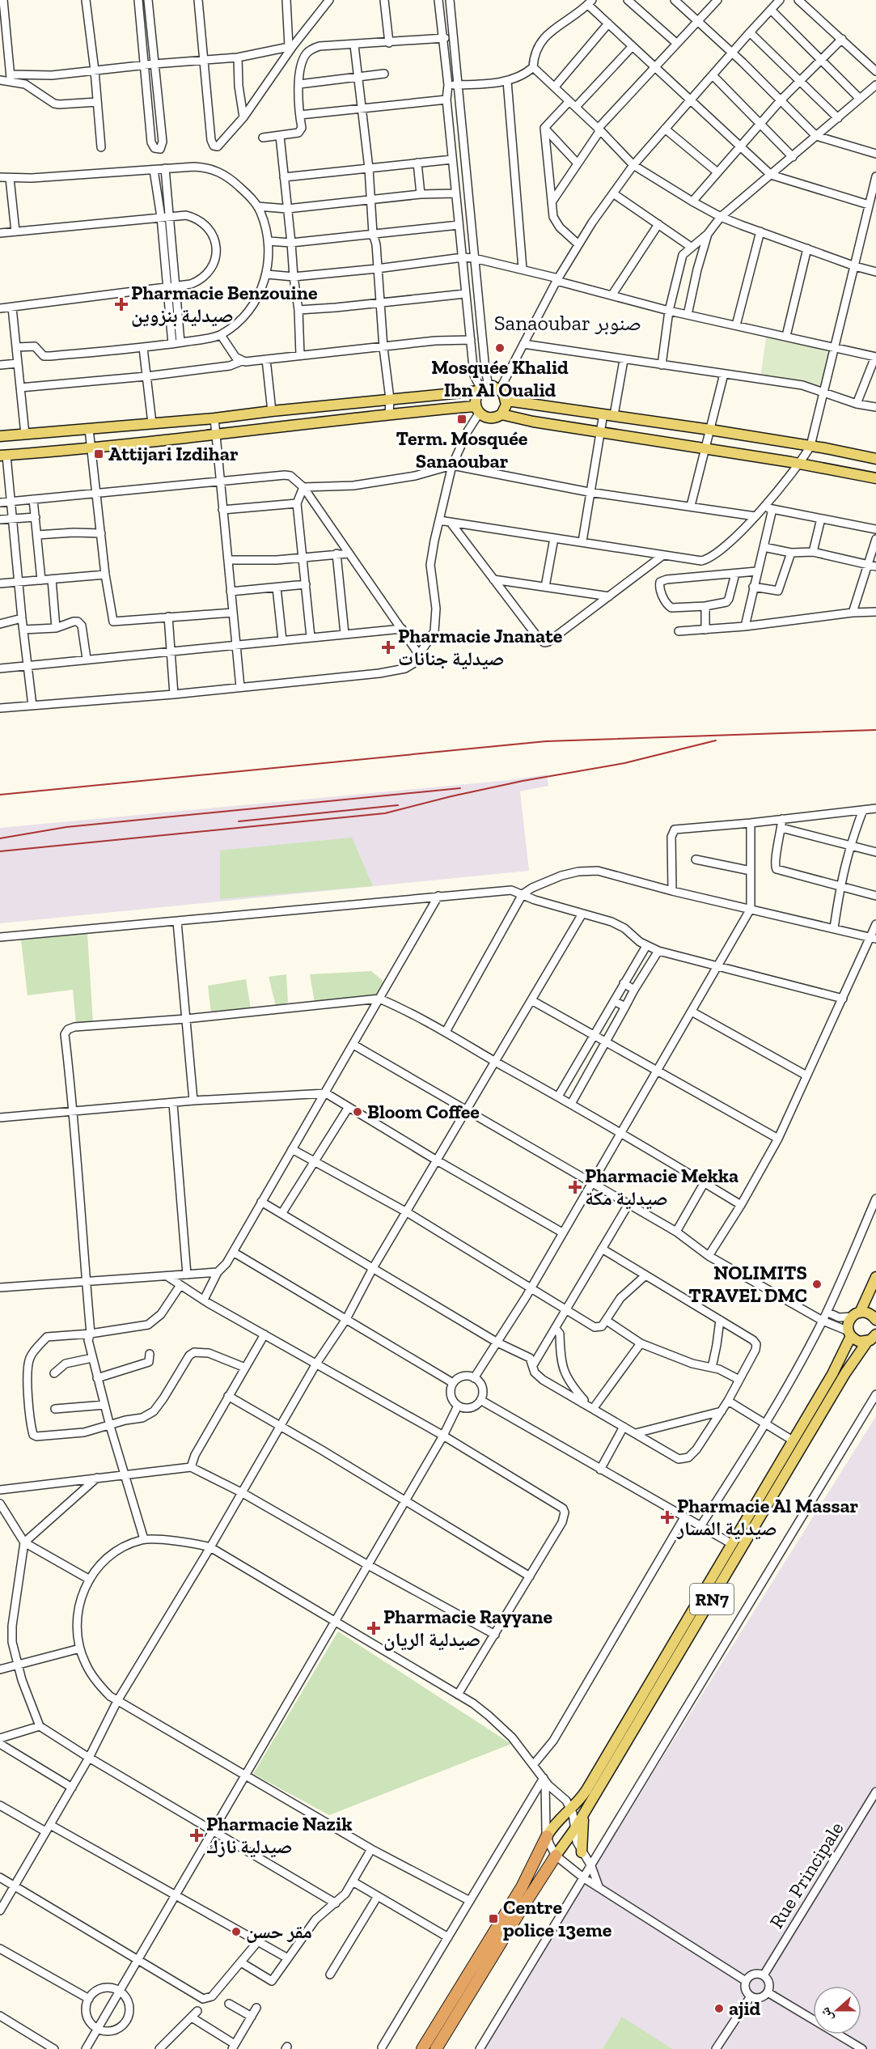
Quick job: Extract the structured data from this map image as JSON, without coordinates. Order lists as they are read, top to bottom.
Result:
{
  "streets": {
    "highway": ["RN7"],
    "street": ["Rue Principale"]
  },
  "districts": ["Sanaoubar صنوبر"],
  "places": {
    "health": [
      "Pharmacie Benzouine صيدلية بنزوين",
      "Pharmacie Jnanate صيدلية جنانات",
      "Pharmacie Mekka صيدلية مكة",
      "Pharmacie Al Massar صيدلية المسار",
      "Pharmacie Rayyane صيدلية الريان",
      "Pharmacie Nazik صيدلية نازك"
    ],
    "other": [
      "Mosquée Khalid Ibn Al Oualid",
      "Bloom Coffee",
      "NOLIMITS TRAVEL DMC",
      "مقر حسن",
      "ajid"
    ],
    "transit": ["Term. Mosquée Sanaoubar", "Attijari Izdihar", "Centre police 13eme"]
  },
  "north": "left"
}
